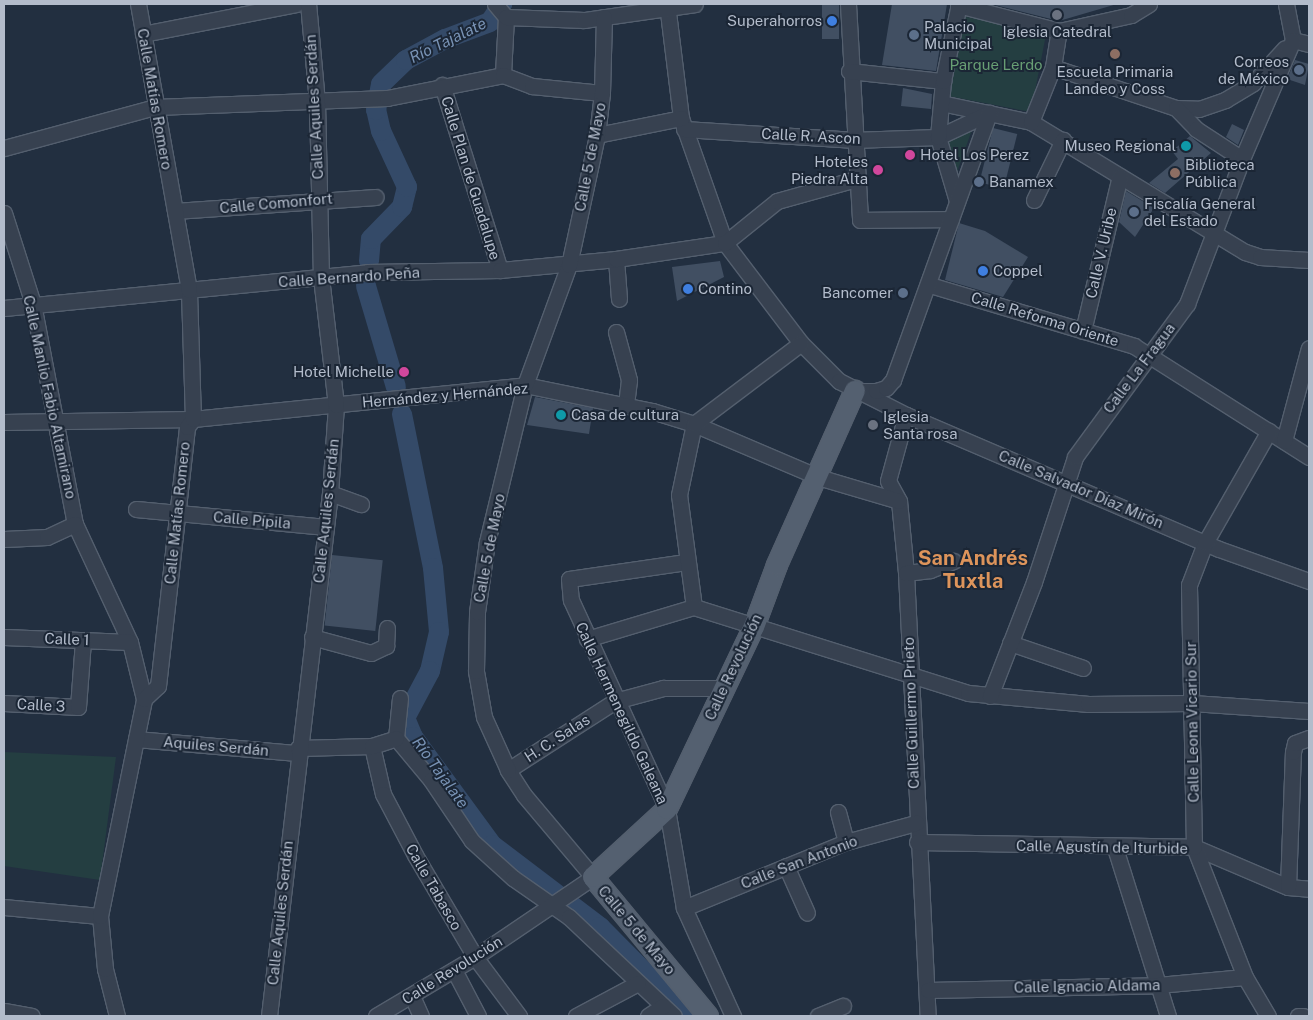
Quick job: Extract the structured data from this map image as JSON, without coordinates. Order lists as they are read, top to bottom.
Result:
{
  "streets": {
    "main road": ["Calle 5 de Mayo", "Calle Revolución"],
    "street": [
      "Calle Matías Romero",
      "Calle Aquiles Serdán",
      "Calle R. Ascon",
      "Calle Plan de Guadalupe",
      "Calle Comonfort",
      "Calle V. Uribe",
      "Calle Bernardo Peña",
      "Calle Reforma Oriente",
      "Calle La Fragua",
      "Hernández y Hernández",
      "Calle Manlio Fabio Altamirano",
      "Calle Salvador Díaz Mirón",
      "Calle Pípila",
      "Calle 1",
      "Calle 3",
      "Calle Hermenegildo Galeana",
      "Calle Guillermo Prieto",
      "Calle Leona Vicario Sur",
      "H. C. Salas",
      "Aquiles Serdán",
      "Calle Agustín de Iturbide",
      "Calle San Antonio",
      "Calle Tabasco",
      "Calle Ignacio Aldama"
    ]
  },
  "crossings": [
    ["Calle Matías Romero", "Calle Comonfort"],
    ["Calle Matías Romero", "Calle Bernardo Peña"],
    ["Calle Matías Romero", "Hernández y Hernández"],
    ["Calle Matías Romero", "Calle Manlio Fabio Altamirano"],
    ["Calle Matías Romero", "Calle Pípila"],
    ["Calle Matías Romero", "Aquiles Serdán"],
    ["Calle Aquiles Serdán", "Calle Comonfort"],
    ["Calle Aquiles Serdán", "Calle Bernardo Peña"],
    ["Calle Aquiles Serdán", "Hernández y Hernández"],
    ["Calle Aquiles Serdán", "Calle Pípila"],
    ["Calle Aquiles Serdán", "Aquiles Serdán"],
    ["Calle R. Ascon", "Calle 5 de Mayo"],
    ["Calle R. Ascon", "Calle Salvador Díaz Mirón"],
    ["Calle 5 de Mayo", "Calle Bernardo Peña"],
    ["Calle 5 de Mayo", "Hernández y Hernández"],
    ["Calle 5 de Mayo", "Calle Revolución"],
    ["Calle 5 de Mayo", "H. C. Salas"],
    ["Calle 5 de Mayo", "Aquiles Serdán"],
    ["Calle Plan de Guadalupe", "Calle Bernardo Peña"],
    ["Calle V. Uribe", "Calle Reforma Oriente"],
    ["Calle Bernardo Peña", "Calle Manlio Fabio Altamirano"],
    ["Calle Bernardo Peña", "Calle Salvador Díaz Mirón"],
    ["Calle Reforma Oriente", "Calle La Fragua"],
    ["Calle Reforma Oriente", "Calle Leona Vicario Sur"],
    ["Calle La Fragua", "Calle Salvador Díaz Mirón"],
    ["Hernández y Hernández", "Calle Manlio Fabio Altamirano"],
    ["Hernández y Hernández", "Calle Revolución"],
    ["Hernández y Hernández", "Calle Guillermo Prieto"],
    ["Calle Manlio Fabio Altamirano", "Calle 1"],
    ["Calle Salvador Díaz Mirón", "Calle Revolución"],
    ["Calle Salvador Díaz Mirón", "Calle Guillermo Prieto"],
    ["Calle Salvador Díaz Mirón", "Calle Leona Vicario Sur"],
    ["Calle 1", "Calle 3"],
    ["Calle Revolución", "Calle Hermenegildo Galeana"],
    ["Calle Revolución", "H. C. Salas"],
    ["Calle Revolución", "Calle Tabasco"],
    ["Calle Hermenegildo Galeana", "H. C. Salas"],
    ["Calle Hermenegildo Galeana", "Calle San Antonio"],
    ["Calle Guillermo Prieto", "Calle Agustín de Iturbide"],
    ["Calle Guillermo Prieto", "Calle San Antonio"],
    ["Calle Guillermo Prieto", "Calle Ignacio Aldama"],
    ["Calle Leona Vicario Sur", "Calle Agustín de Iturbide"],
    ["Calle Leona Vicario Sur", "Calle Ignacio Aldama"],
    ["Aquiles Serdán", "Calle Tabasco"]
  ],
  "districts": ["San Andrés Tuxtla"],
  "water": ["Río Tajalate"],
  "parks": ["Parque Lerdo"],
  "places": [
    "Iglesia Catedral",
    "Superahorros",
    "Palacio Municipal",
    "Escuela Primaria Landeo y Coss",
    "Correos de México",
    "Museo Regional",
    "Hotel Los Perez",
    "Hoteles Piedra Alta",
    "Biblioteca Pública",
    "Banamex",
    "Fiscalía General del Estado",
    "Coppel",
    "Contino",
    "Bancomer",
    "Hotel Michelle",
    "Casa de cultura",
    "Iglesia Santa rosa"
  ]
}
